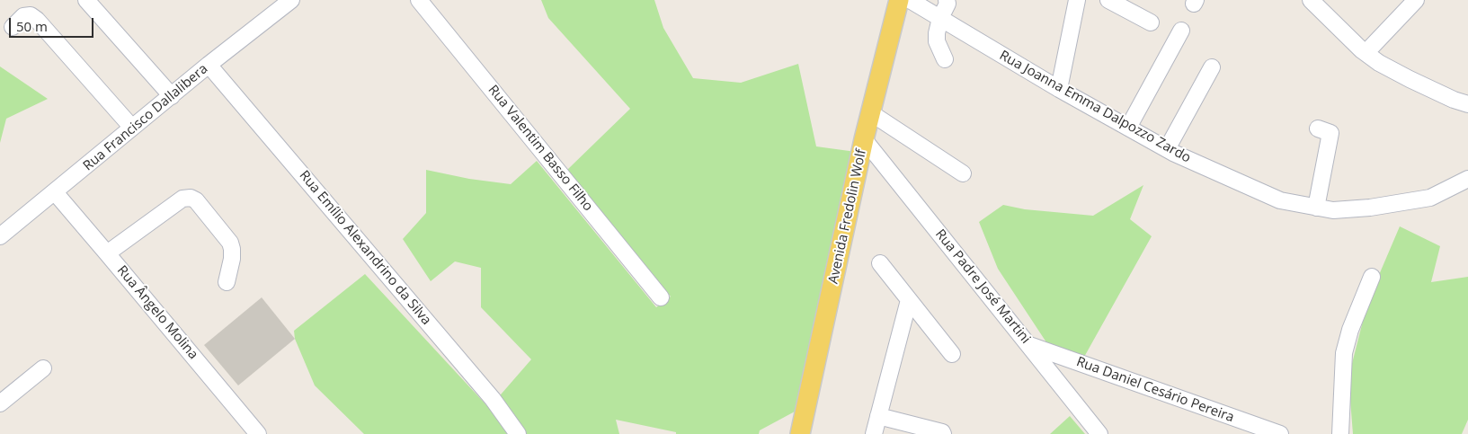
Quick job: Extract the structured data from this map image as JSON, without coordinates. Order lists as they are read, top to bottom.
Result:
{
  "streets": {
    "main road": ["Avenida Fredolin Wolf"],
    "street": [
      "Rua Joanna Emma Dalpozzo Zardo",
      "Rua Francisco Dallalibera",
      "Rua Valentim Basso Filho",
      "Rua Emílio Alexandrino da Silva",
      "Rua Padre José Martini",
      "Rua Ângelo Molina",
      "Rua Daniel Cesário Pereira"
    ]
  },
  "crossings": [
    ["Rua Joanna Emma Dalpozzo Zardo", "Avenida Fredolin Wolf"],
    ["Rua Francisco Dallalibera", "Rua Emílio Alexandrino da Silva"],
    ["Rua Francisco Dallalibera", "Rua Ângelo Molina"],
    ["Avenida Fredolin Wolf", "Rua Padre José Martini"],
    ["Rua Padre José Martini", "Rua Daniel Cesário Pereira"]
  ],
  "scale_bar": "50 m"
}
